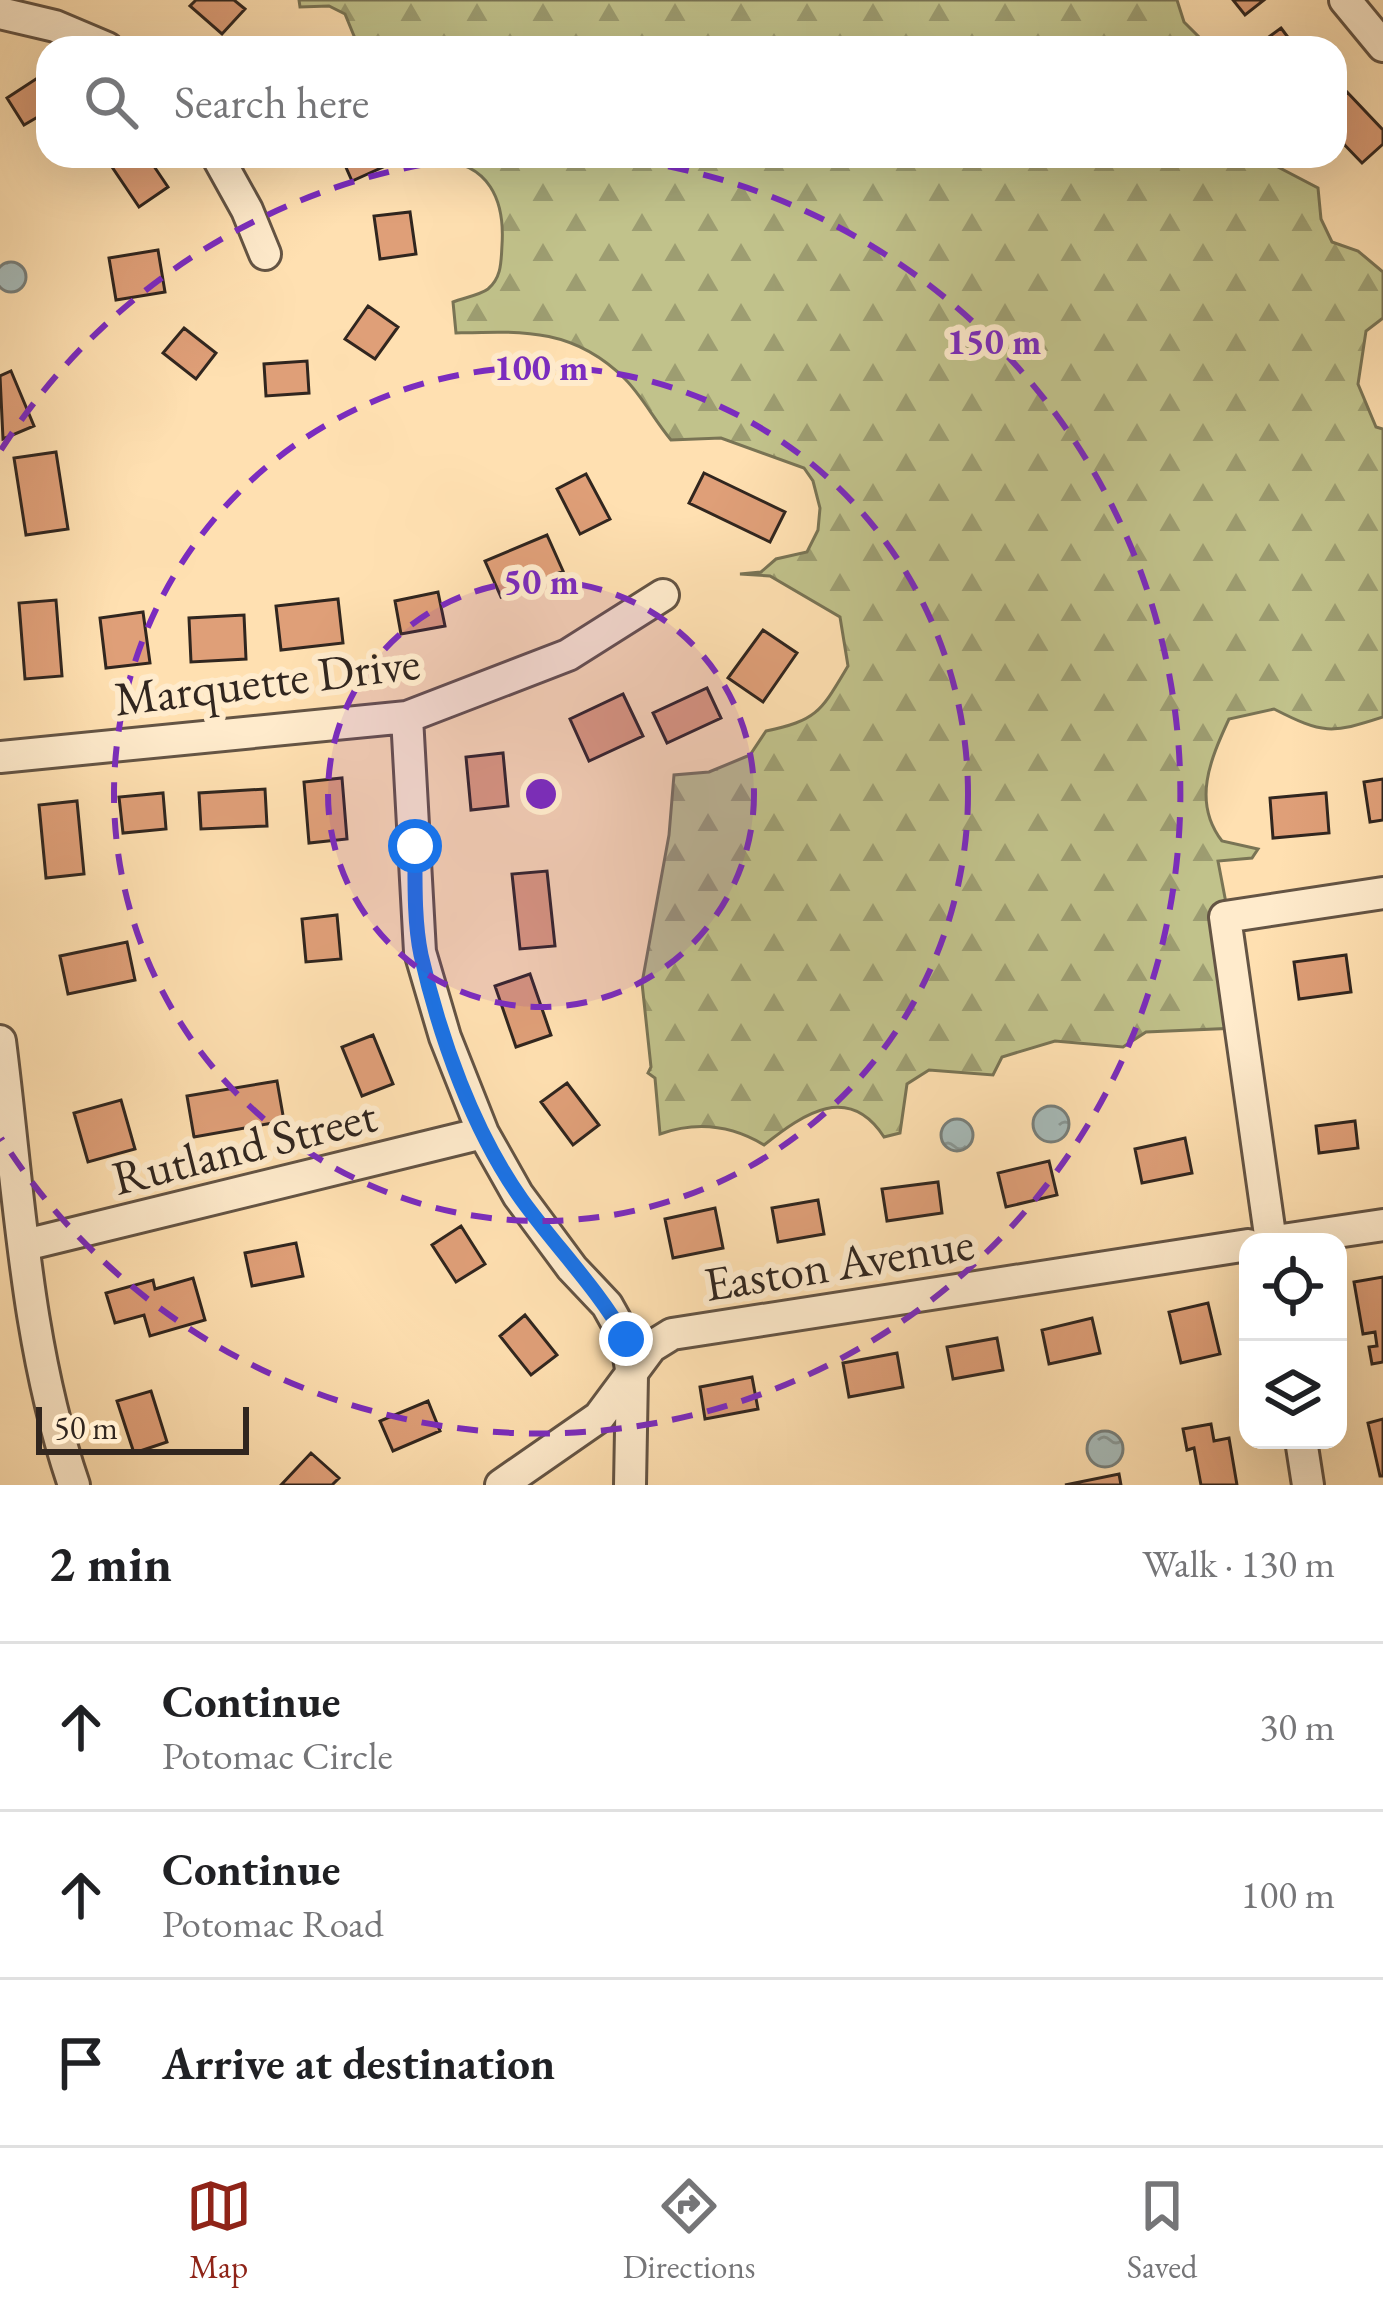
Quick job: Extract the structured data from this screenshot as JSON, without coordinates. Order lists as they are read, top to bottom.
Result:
{
  "streets": {
    "street": ["Marquette Drive", "Rutland Street", "Easton Avenue"]
  },
  "scale_bar": "50 m",
  "page": {
    "search": "Search here",
    "scale": "50 m",
    "heading": ["2 min", "Walk · 130 m"],
    "list": [
      ["Continue", "Potomac Circle", "30 m"],
      ["Continue", "Potomac Road", "100 m"],
      "Arrive at destination"
    ],
    "nav": ["Map", "Directions", "Saved"]
  },
  "rings": ["150 m", "100 m", "50 m"]
}
